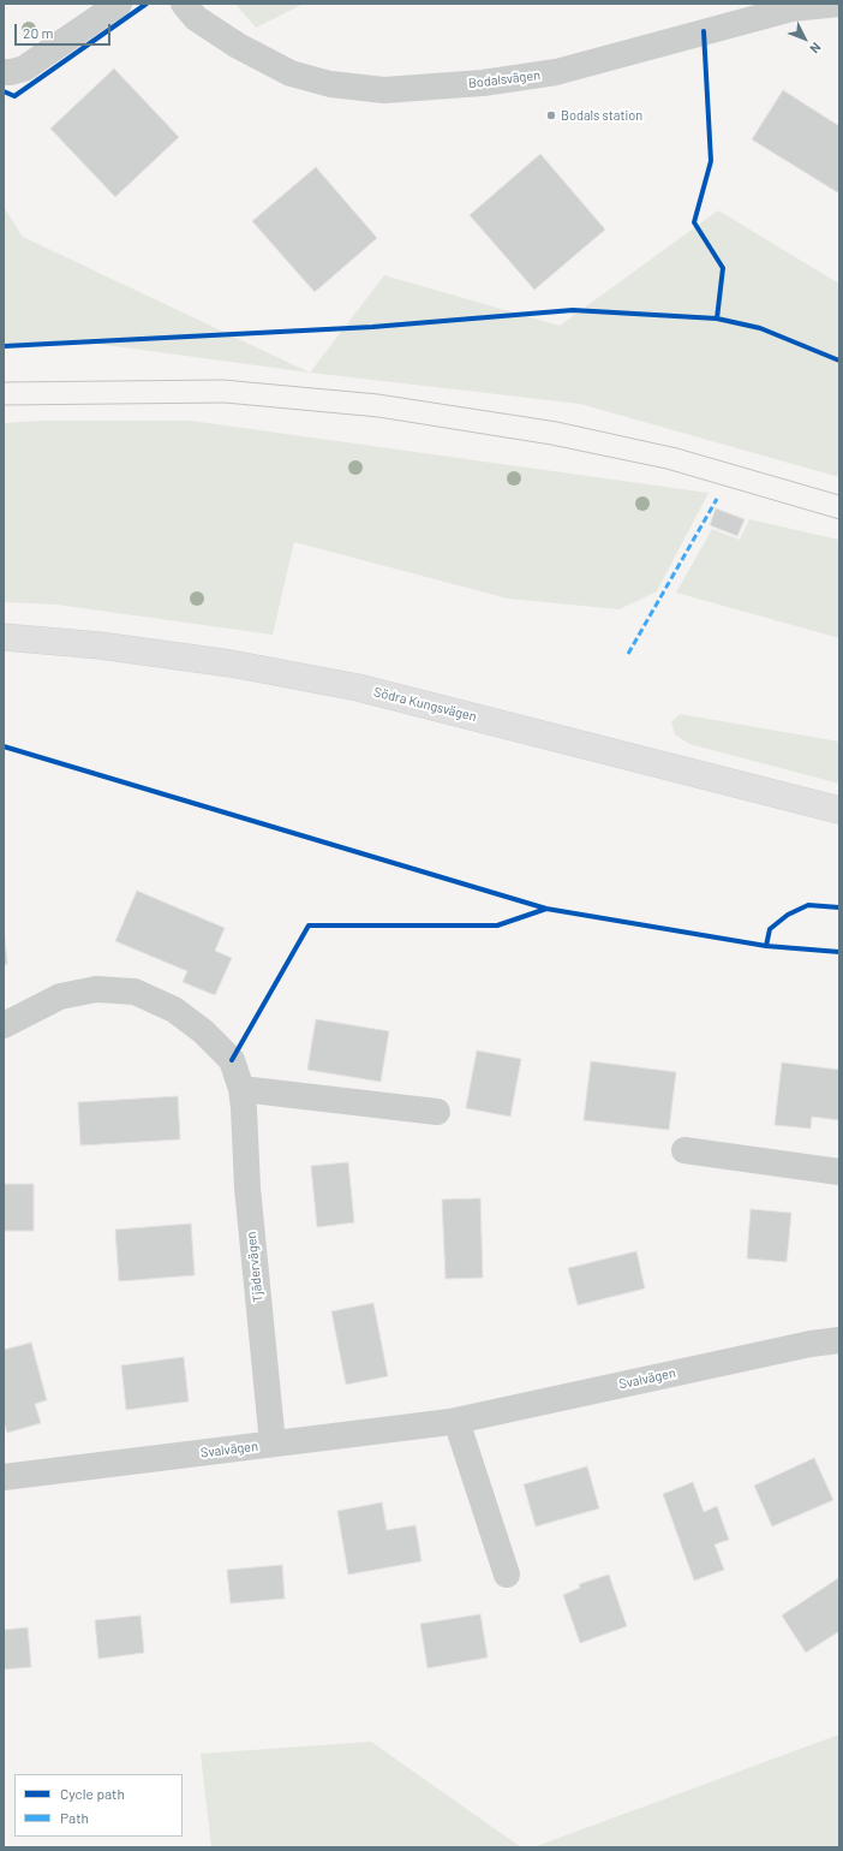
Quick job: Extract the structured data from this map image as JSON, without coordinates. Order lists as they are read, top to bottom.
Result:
{
  "streets": {
    "main road": ["Södra Kungsvägen"],
    "street": ["Bodalsvägen", "Tjädervägen", "Svalvägen"]
  },
  "crossings": [
    ["Tjädervägen", "Svalvägen"]
  ],
  "places": ["Bodals station"],
  "legend": ["Cycle path", "Path"],
  "scale_bar": "20 m",
  "north": "bottom right"
}
